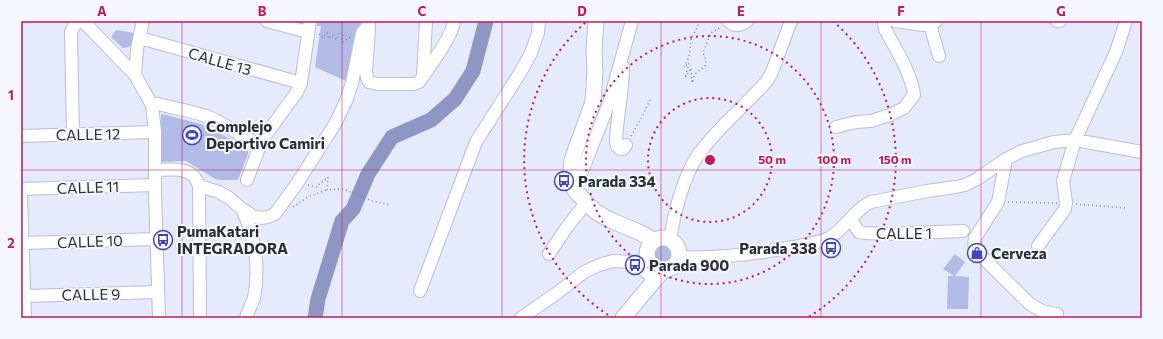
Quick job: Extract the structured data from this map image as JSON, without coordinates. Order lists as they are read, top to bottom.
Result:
{
  "streets": {
    "street": [
      "CALLE 13",
      "CALLE 12",
      "CALLE 11",
      "CALLE 1",
      "CALLE 10",
      "CALLE 9"
    ]
  },
  "places": {
    "sports": ["Complejo Deportivo Camiri"],
    "bus stop": [
      "Parada 334",
      "PumaKatari INTEGRADORA",
      "Parada 338",
      "Parada 900"
    ],
    "shop": ["Cerveza"]
  },
  "grid": {
    "columns": [
      "A",
      "B",
      "C",
      "D",
      "E",
      "F",
      "G"
    ],
    "rows": ["1", "2"]
  },
  "rings": ["50 m", "100 m", "150 m"]
}
